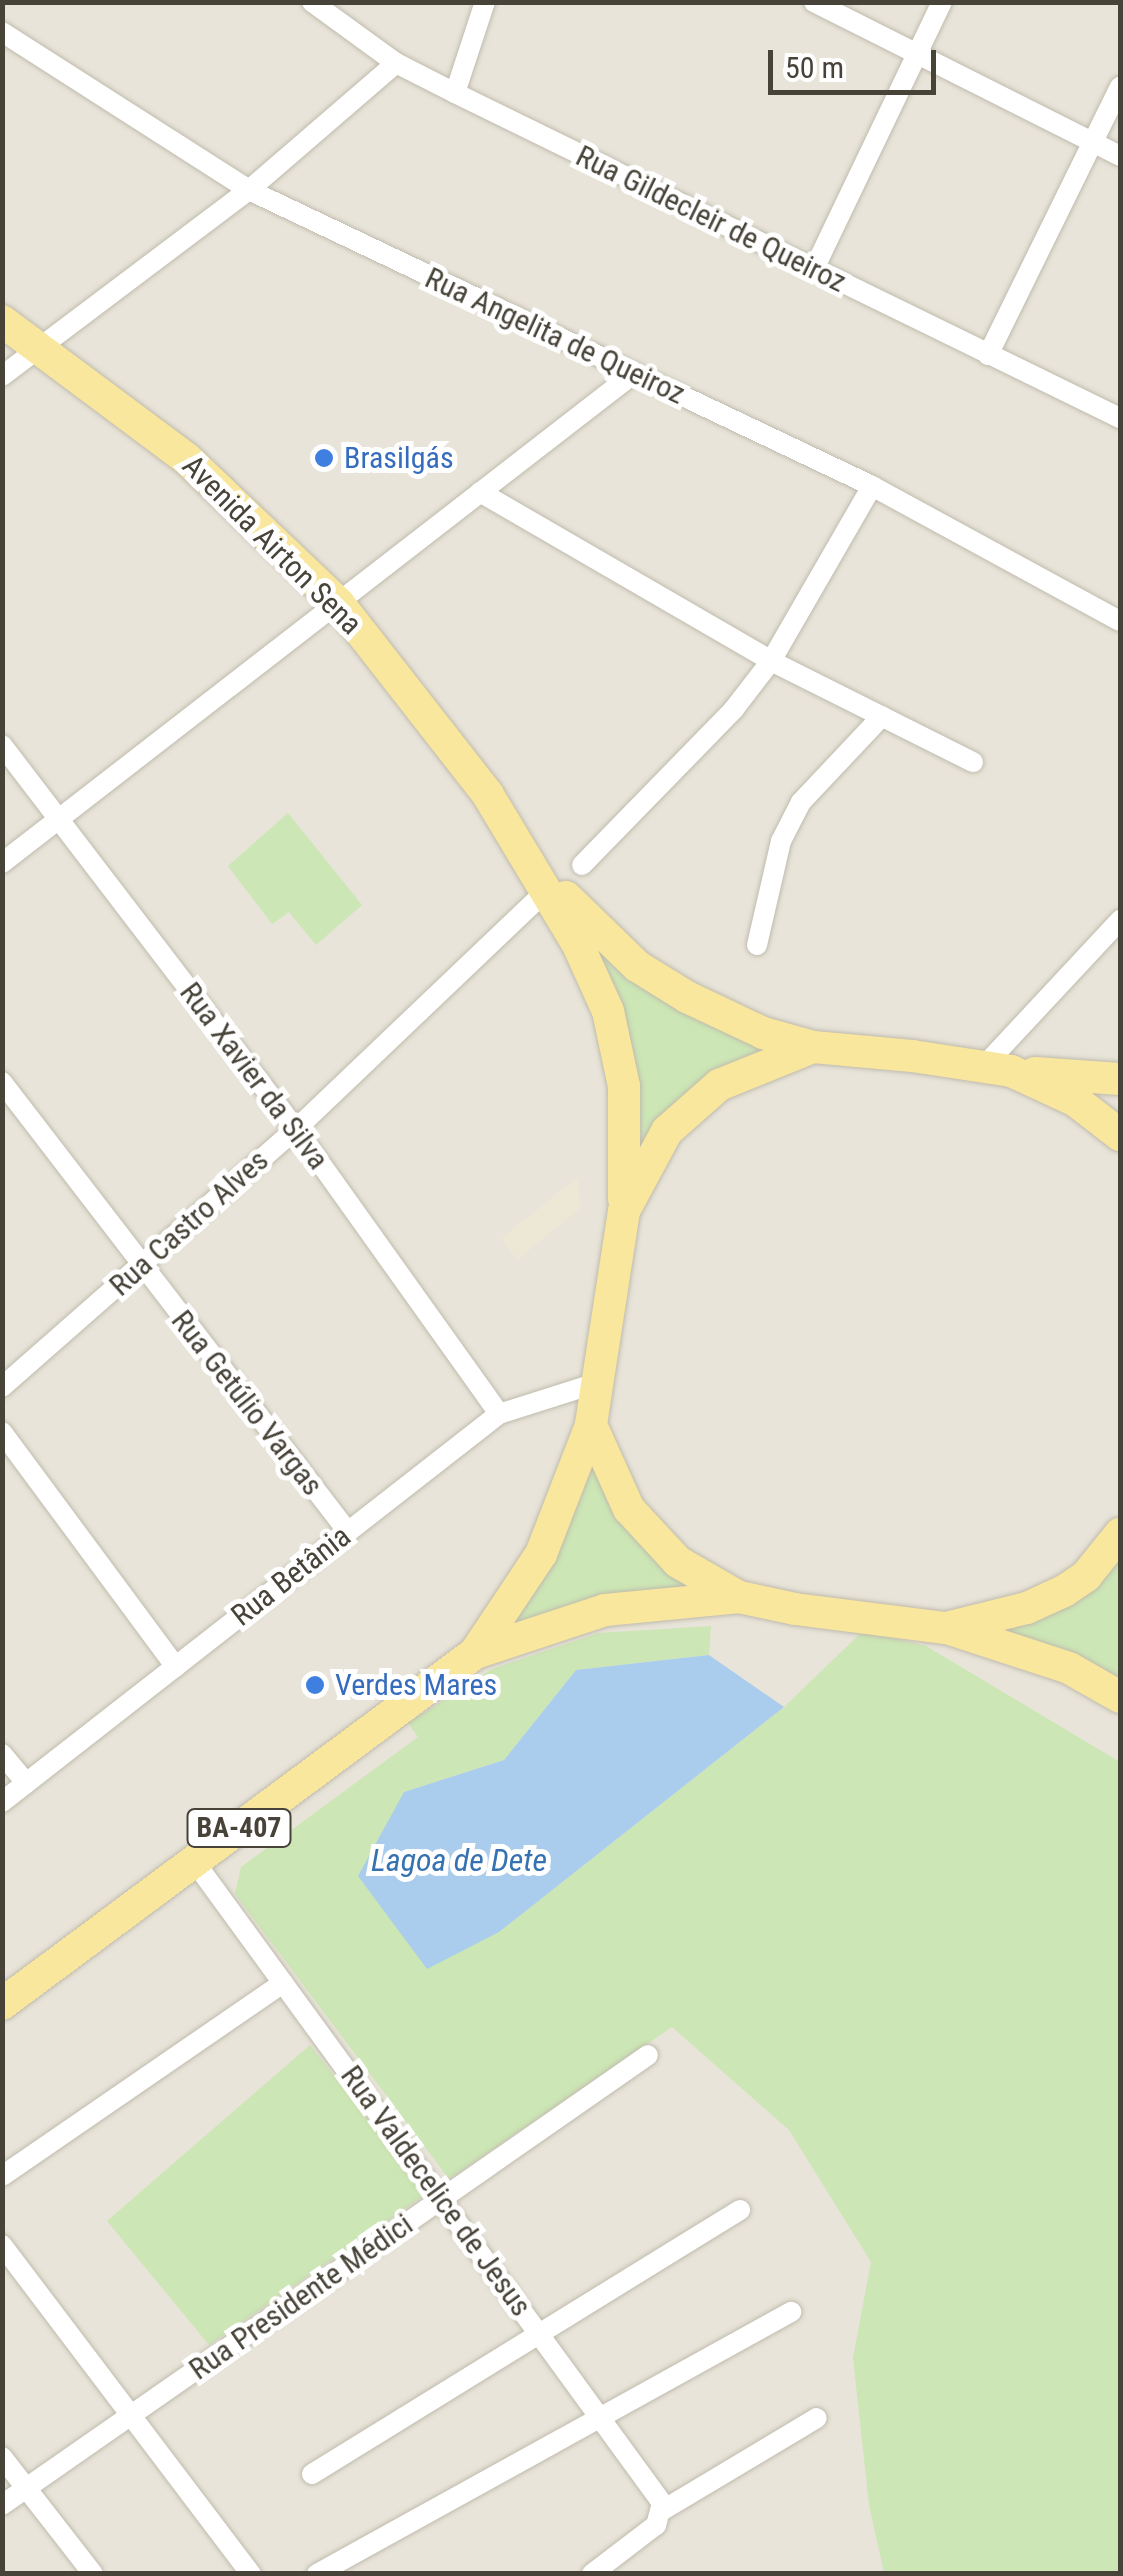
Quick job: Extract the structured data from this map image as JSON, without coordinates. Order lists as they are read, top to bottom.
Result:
{
  "streets": {
    "main road": ["Avenida Airton Sena", "BA-407"],
    "street": [
      "Rua Gildecleir de Queiroz",
      "Rua Angelita de Queiroz",
      "Rua Xavier da Silva",
      "Rua Castro Alves",
      "Rua Getúlio Vargas",
      "Rua Betânia",
      "Rua Valdecelice de Jesus",
      "Rua Presidente Médici"
    ]
  },
  "crossings": [
    ["Avenida Airton Sena", "Rua Castro Alves"],
    ["Rua Xavier da Silva", "Rua Castro Alves"],
    ["Rua Xavier da Silva", "Rua Betânia"],
    ["Rua Castro Alves", "Rua Getúlio Vargas"],
    ["Rua Getúlio Vargas", "Rua Betânia"],
    ["BA-407", "Rua Valdecelice de Jesus"],
    ["Rua Valdecelice de Jesus", "Rua Presidente Médici"]
  ],
  "water": ["Lagoa de Dete"],
  "places": ["Brasilgás", "Verdes Mares"],
  "scale_bar": "50 m"
}
